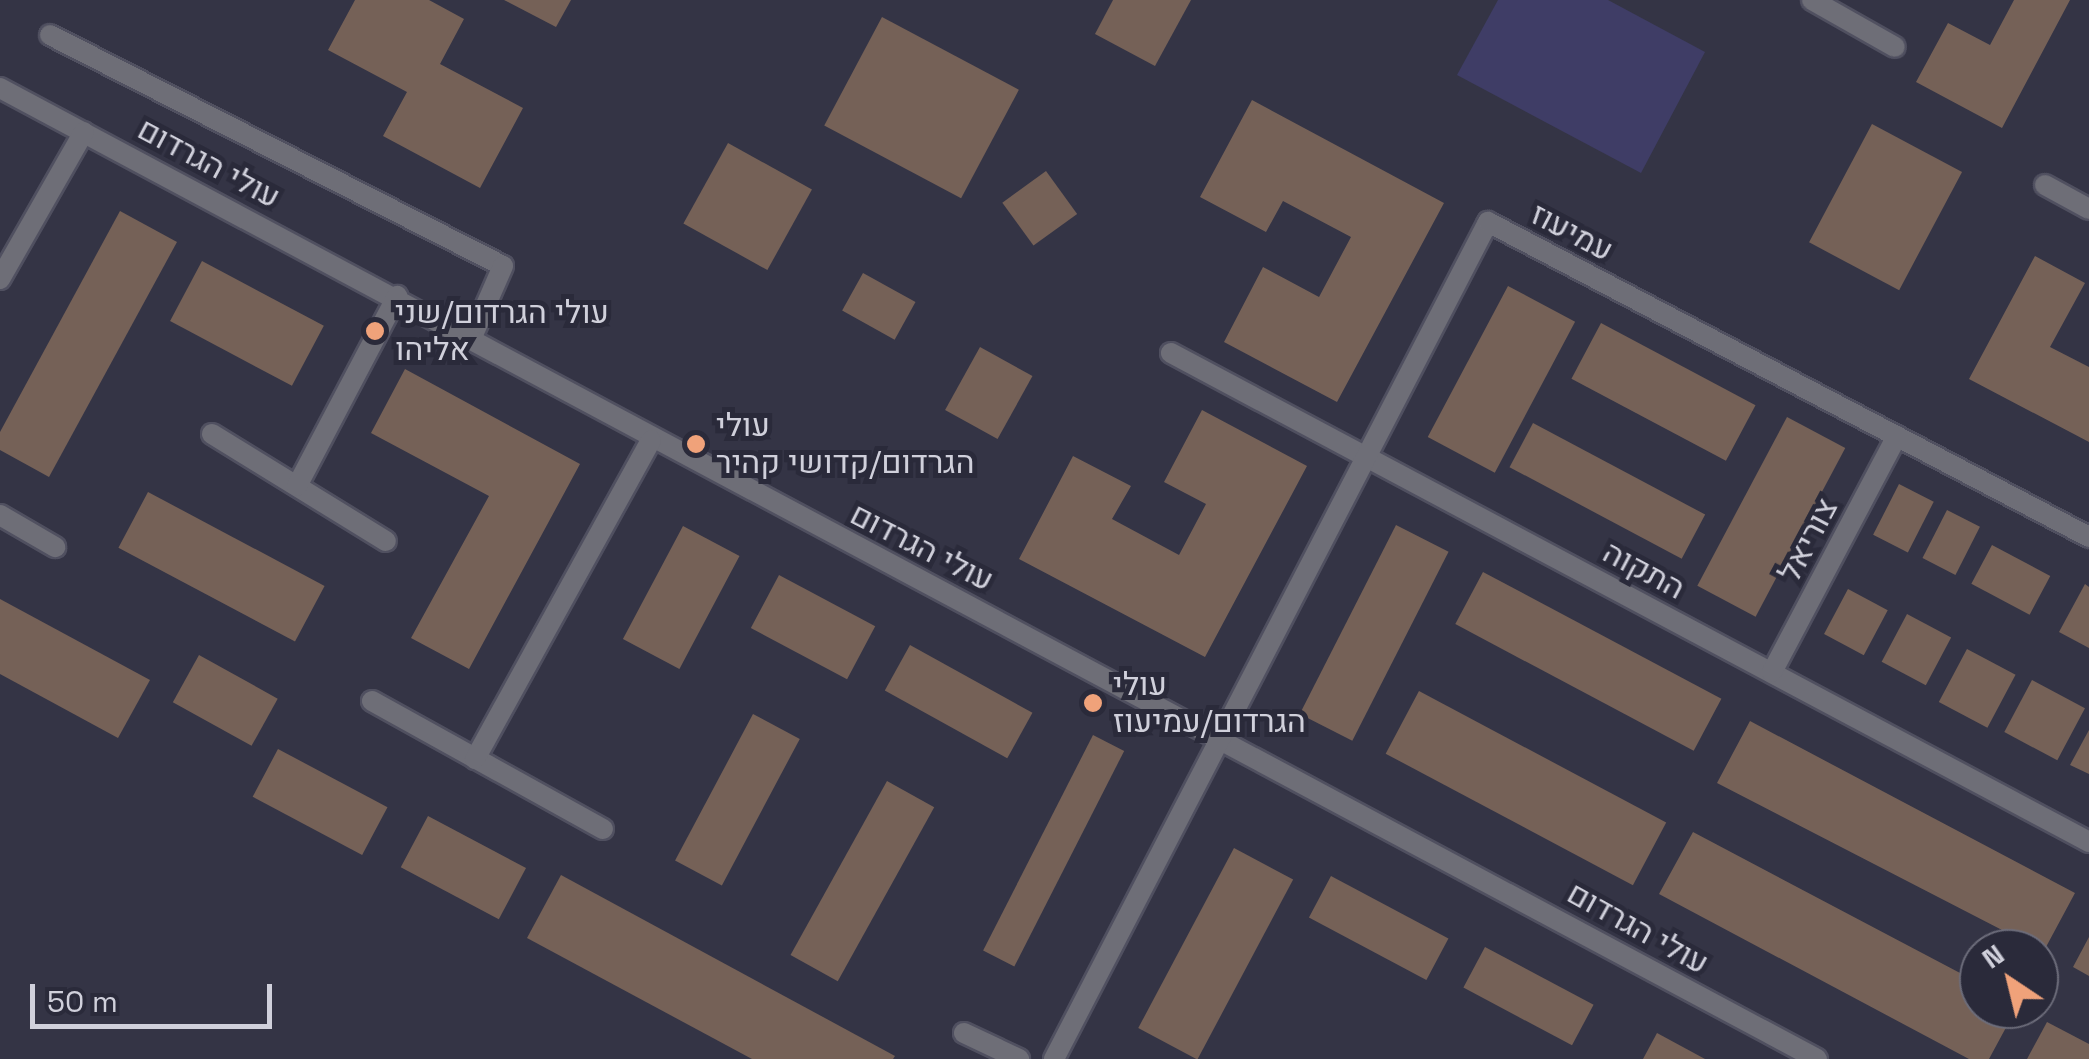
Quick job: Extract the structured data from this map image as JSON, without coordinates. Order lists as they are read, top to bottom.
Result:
{
  "streets": {
    "street": [
      "עולי הגרדום",
      "עמיעוז",
      "צוריאל",
      "התקוה"
    ]
  },
  "crossings": [
    ["עולי הגרדום", "עמיעוז"],
    ["עמיעוז", "צוריאל"],
    ["עמיעוז", "התקוה"],
    ["צוריאל", "התקוה"]
  ],
  "places": ["עולי הגרדום/שני אליהו", "עולי הגרדום/קדושי קהיר", "עולי הגרדום/עמיעוז"],
  "scale_bar": "50 m",
  "north": "top left"
}
